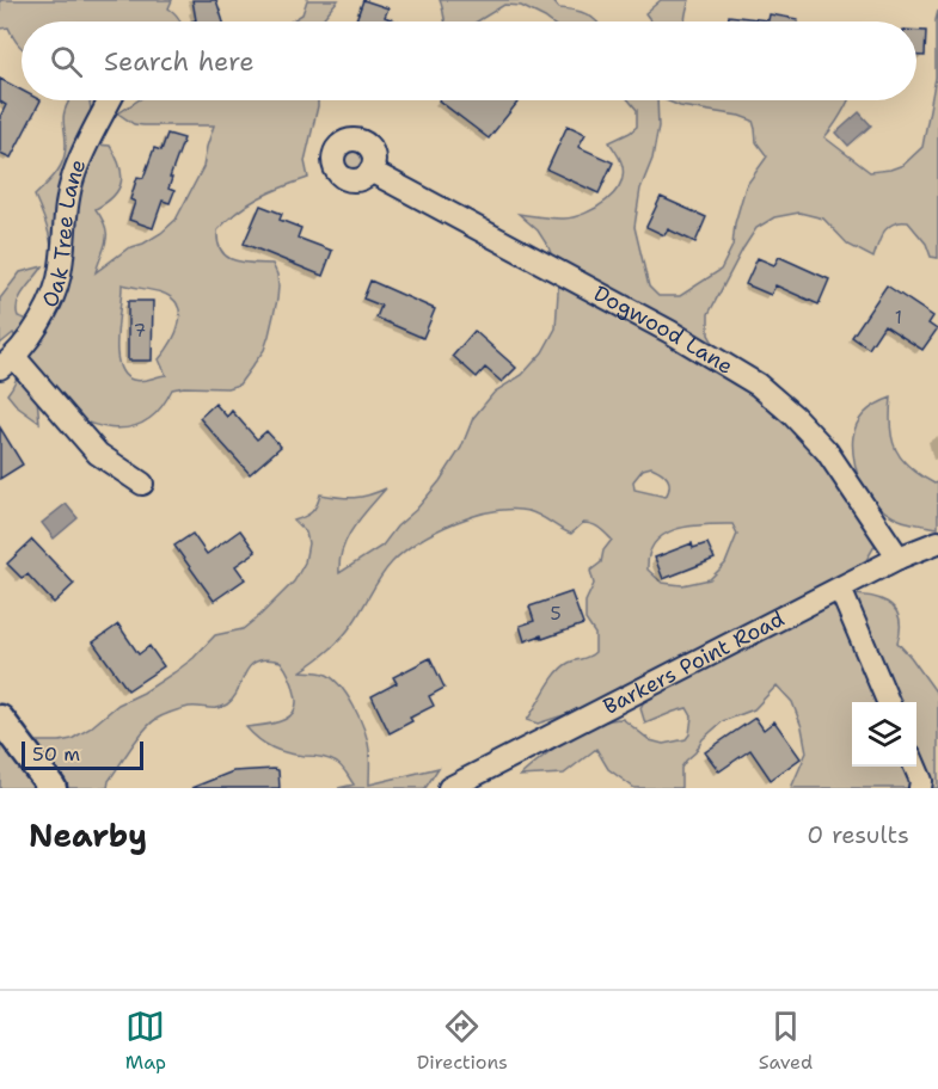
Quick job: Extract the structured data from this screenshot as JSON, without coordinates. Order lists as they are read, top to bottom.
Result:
{
  "streets": {
    "street": ["Oak Tree Lane", "Dogwood Lane", "Barkers Point Road"]
  },
  "crossings": [
    ["Dogwood Lane", "Barkers Point Road"]
  ],
  "house_numbers": ["1", "7", "5"],
  "scale_bar": "50 m",
  "page": {
    "search": "Search here",
    "scale": "50 m",
    "heading": ["Nearby", "0 results"],
    "nav": ["Map", "Directions", "Saved"]
  }
}
